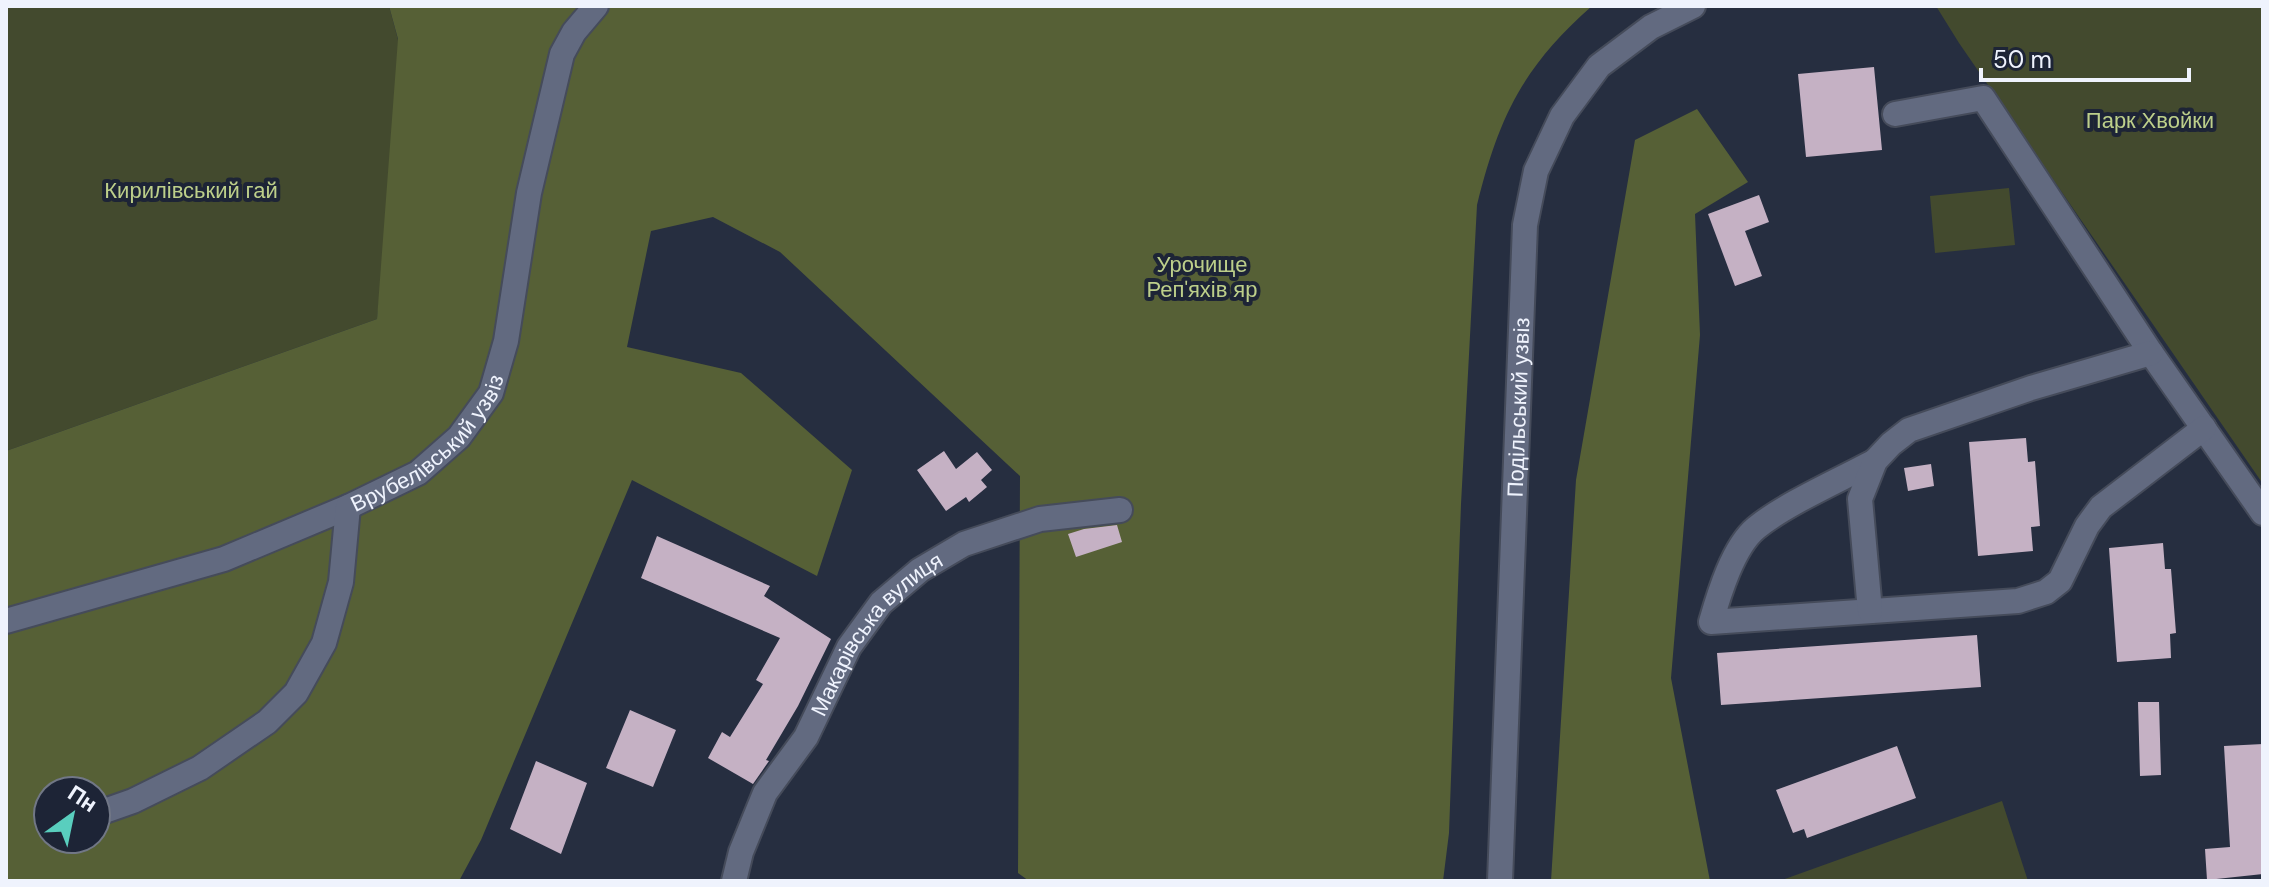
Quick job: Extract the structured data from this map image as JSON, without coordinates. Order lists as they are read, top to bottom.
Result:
{
  "streets": {
    "street": ["Подільський узвіз", "Врубелівський узвіз", "Макарівська вулиця"]
  },
  "parks": ["Парк Хвойки", "Кирилівський гай", "Урочище Реп'яхів яр"],
  "scale_bar": "50 m",
  "north": "top right"
}
